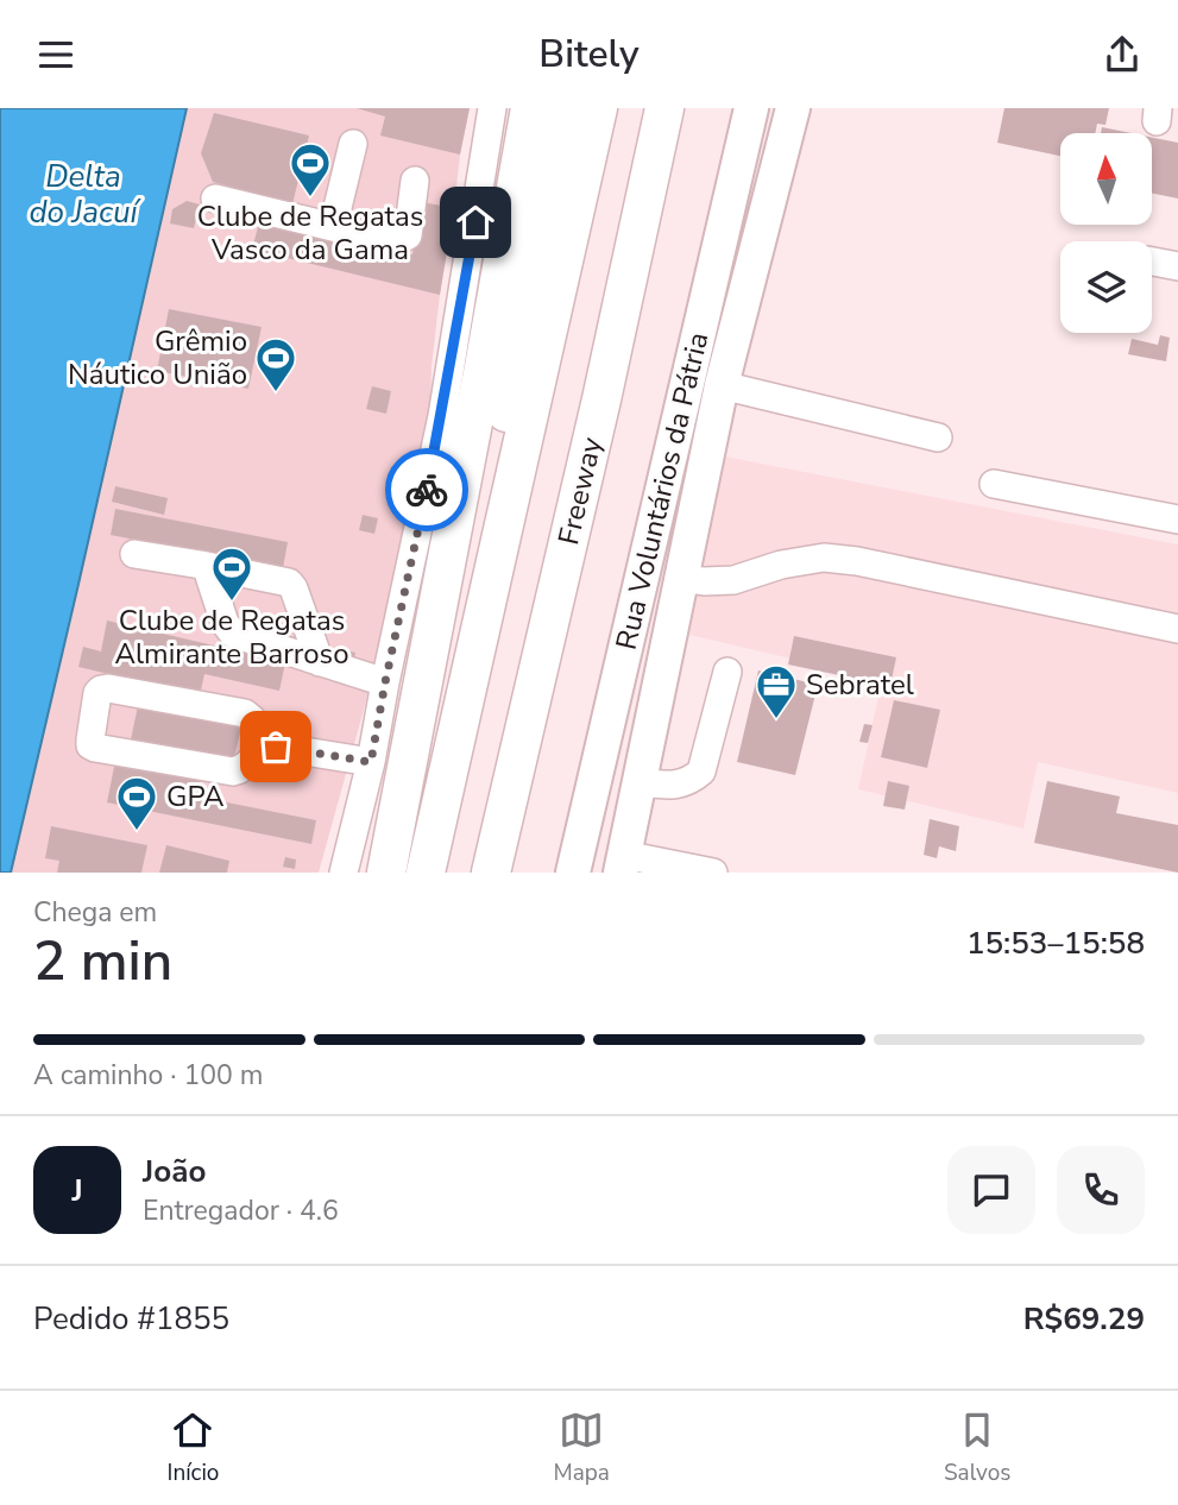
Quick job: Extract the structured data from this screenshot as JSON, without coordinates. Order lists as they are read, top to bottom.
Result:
{
  "streets": {
    "highway": ["Freeway"],
    "main road": ["Rua Voluntários da Pátria"]
  },
  "water": ["Delta do Jacuí"],
  "places": {
    "sports": [
      "Clube de Regatas Vasco da Gama",
      "Grêmio Náutico União",
      "Clube de Regatas Almirante Barroso",
      "GPA"
    ],
    "office": ["Sebratel"]
  },
  "north": "top",
  "page": {
    "header": "Bitely",
    "heading": ["2 min", "Chega em", "15:53–15:58"],
    "panel": [
      "João",
      "Entregador · 4.6",
      "Pedido #1855",
      "R$69.29"
    ],
    "bar": "A caminho · 100 m",
    "round": "J",
    "tabs": ["Início", "Mapa", "Salvos"]
  }
}
